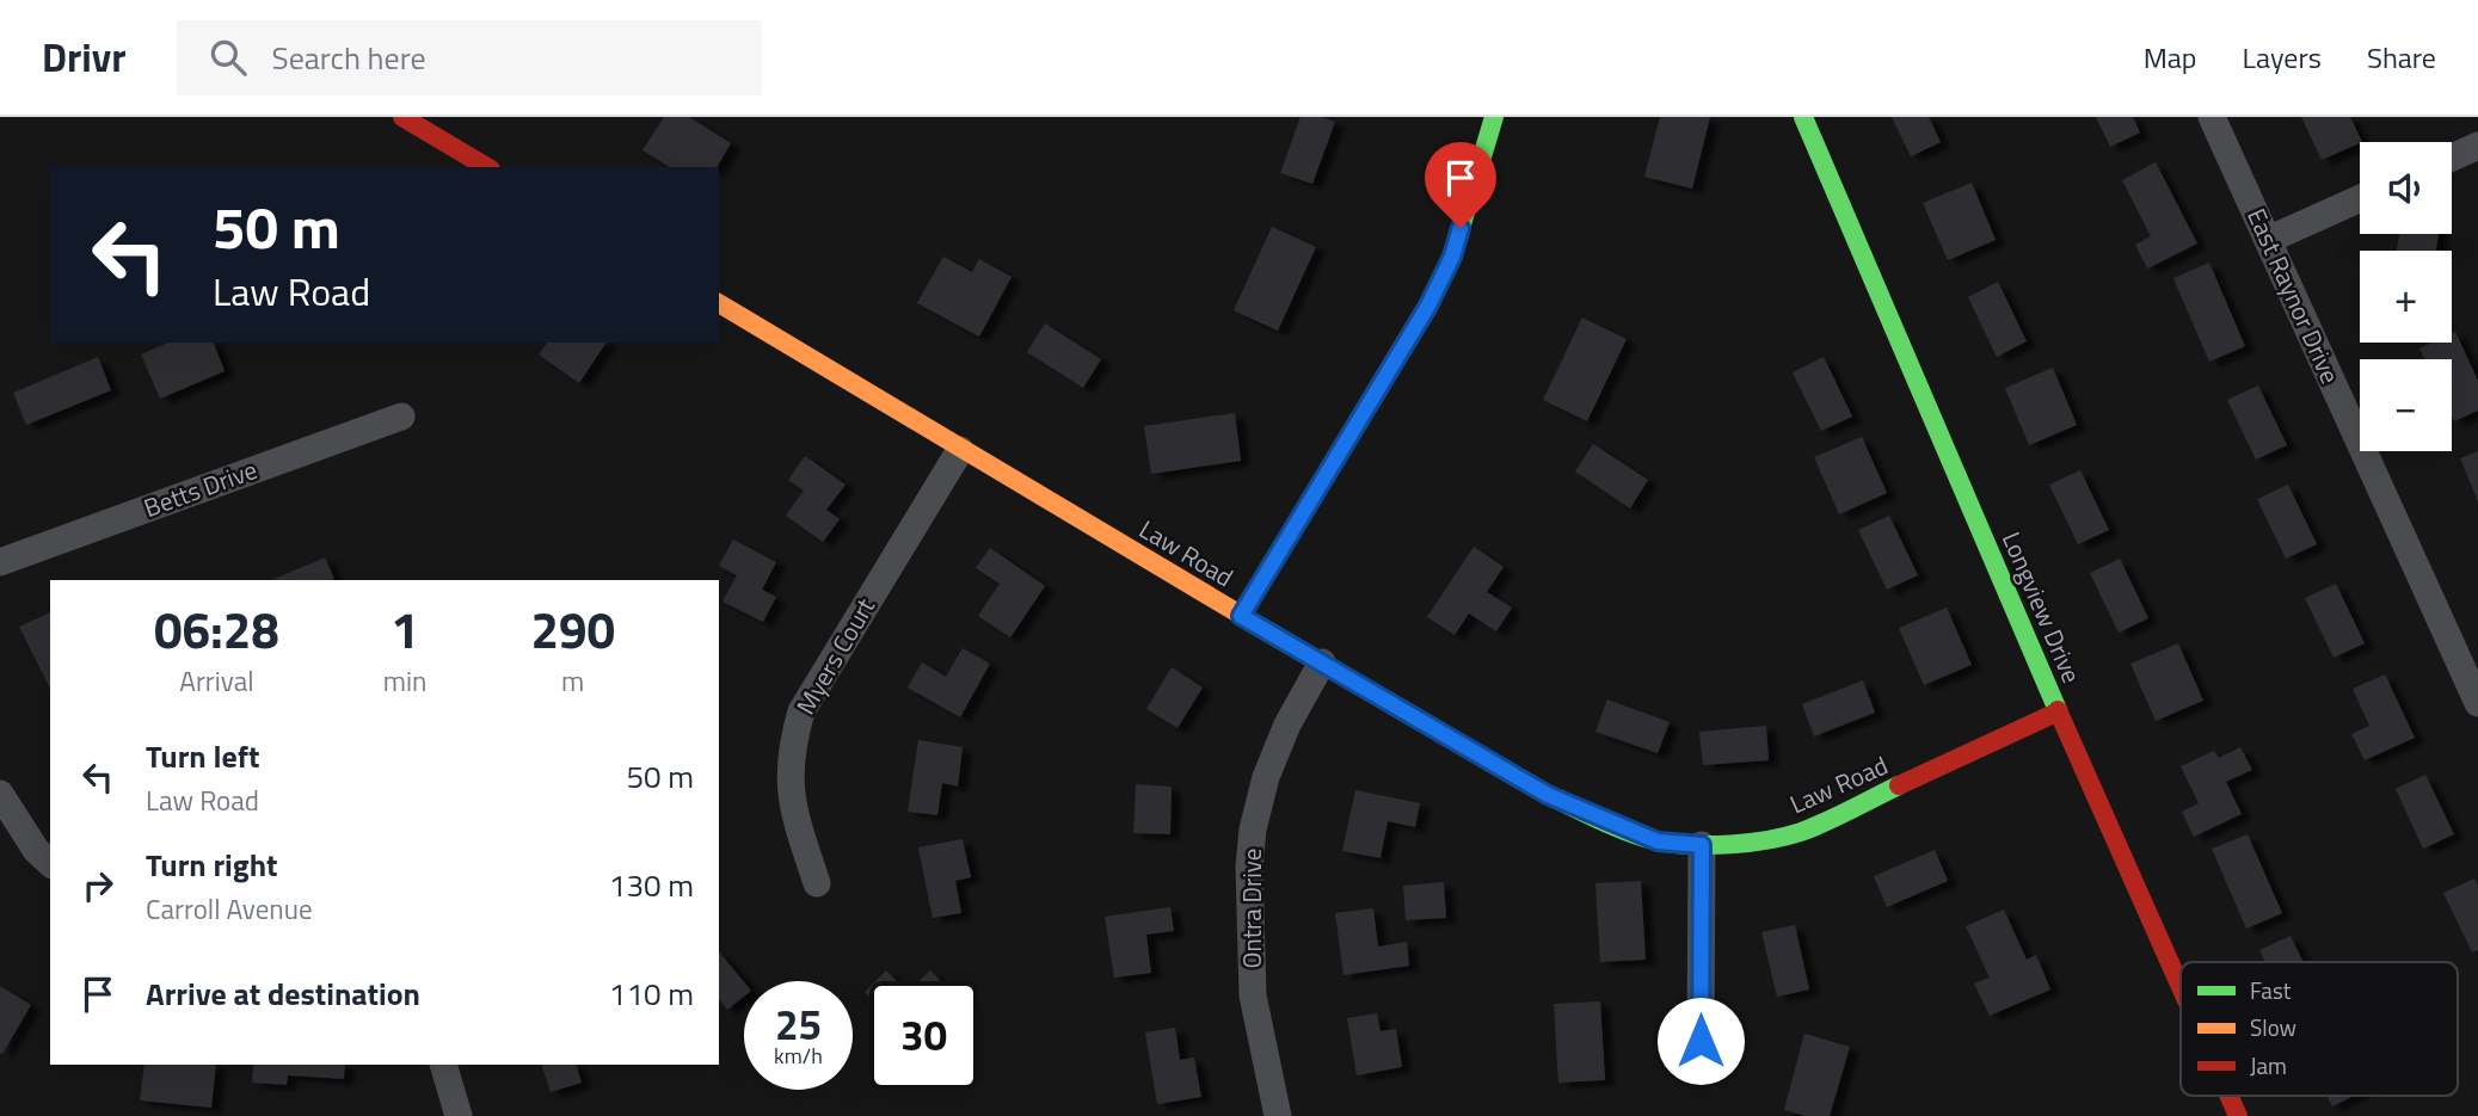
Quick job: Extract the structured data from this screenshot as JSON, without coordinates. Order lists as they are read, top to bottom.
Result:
{
  "streets": {
    "street": [
      "East Raynor Drive",
      "Betts Drive",
      "Law Road",
      "Longview Drive",
      "Myers Court",
      "Ontra Drive"
    ]
  },
  "crossings": [
    ["Law Road", "Longview Drive"],
    ["Law Road", "Myers Court"],
    ["Law Road", "Ontra Drive"]
  ],
  "legend": ["Fast", "Slow", "Jam"],
  "page": {
    "header": "Drivr",
    "search": "Search here",
    "nav": ["Map", "Layers", "Share"],
    "map_buttons": ["+", "−"],
    "turn": ["50 m", "Law Road"],
    "eta": [
      "06:28",
      "Arrival",
      "1",
      "min",
      "290",
      "m"
    ],
    "list": [
      {
        "name": "Turn left",
        "note": "Law Road",
        "value": "50 m"
      },
      {
        "name": "Turn right",
        "note": "Carroll Avenue",
        "value": "130 m"
      },
      {
        "name": "Arrive at destination",
        "value": "110 m"
      }
    ],
    "speed": "25 km/h",
    "limit": "30"
  }
}
